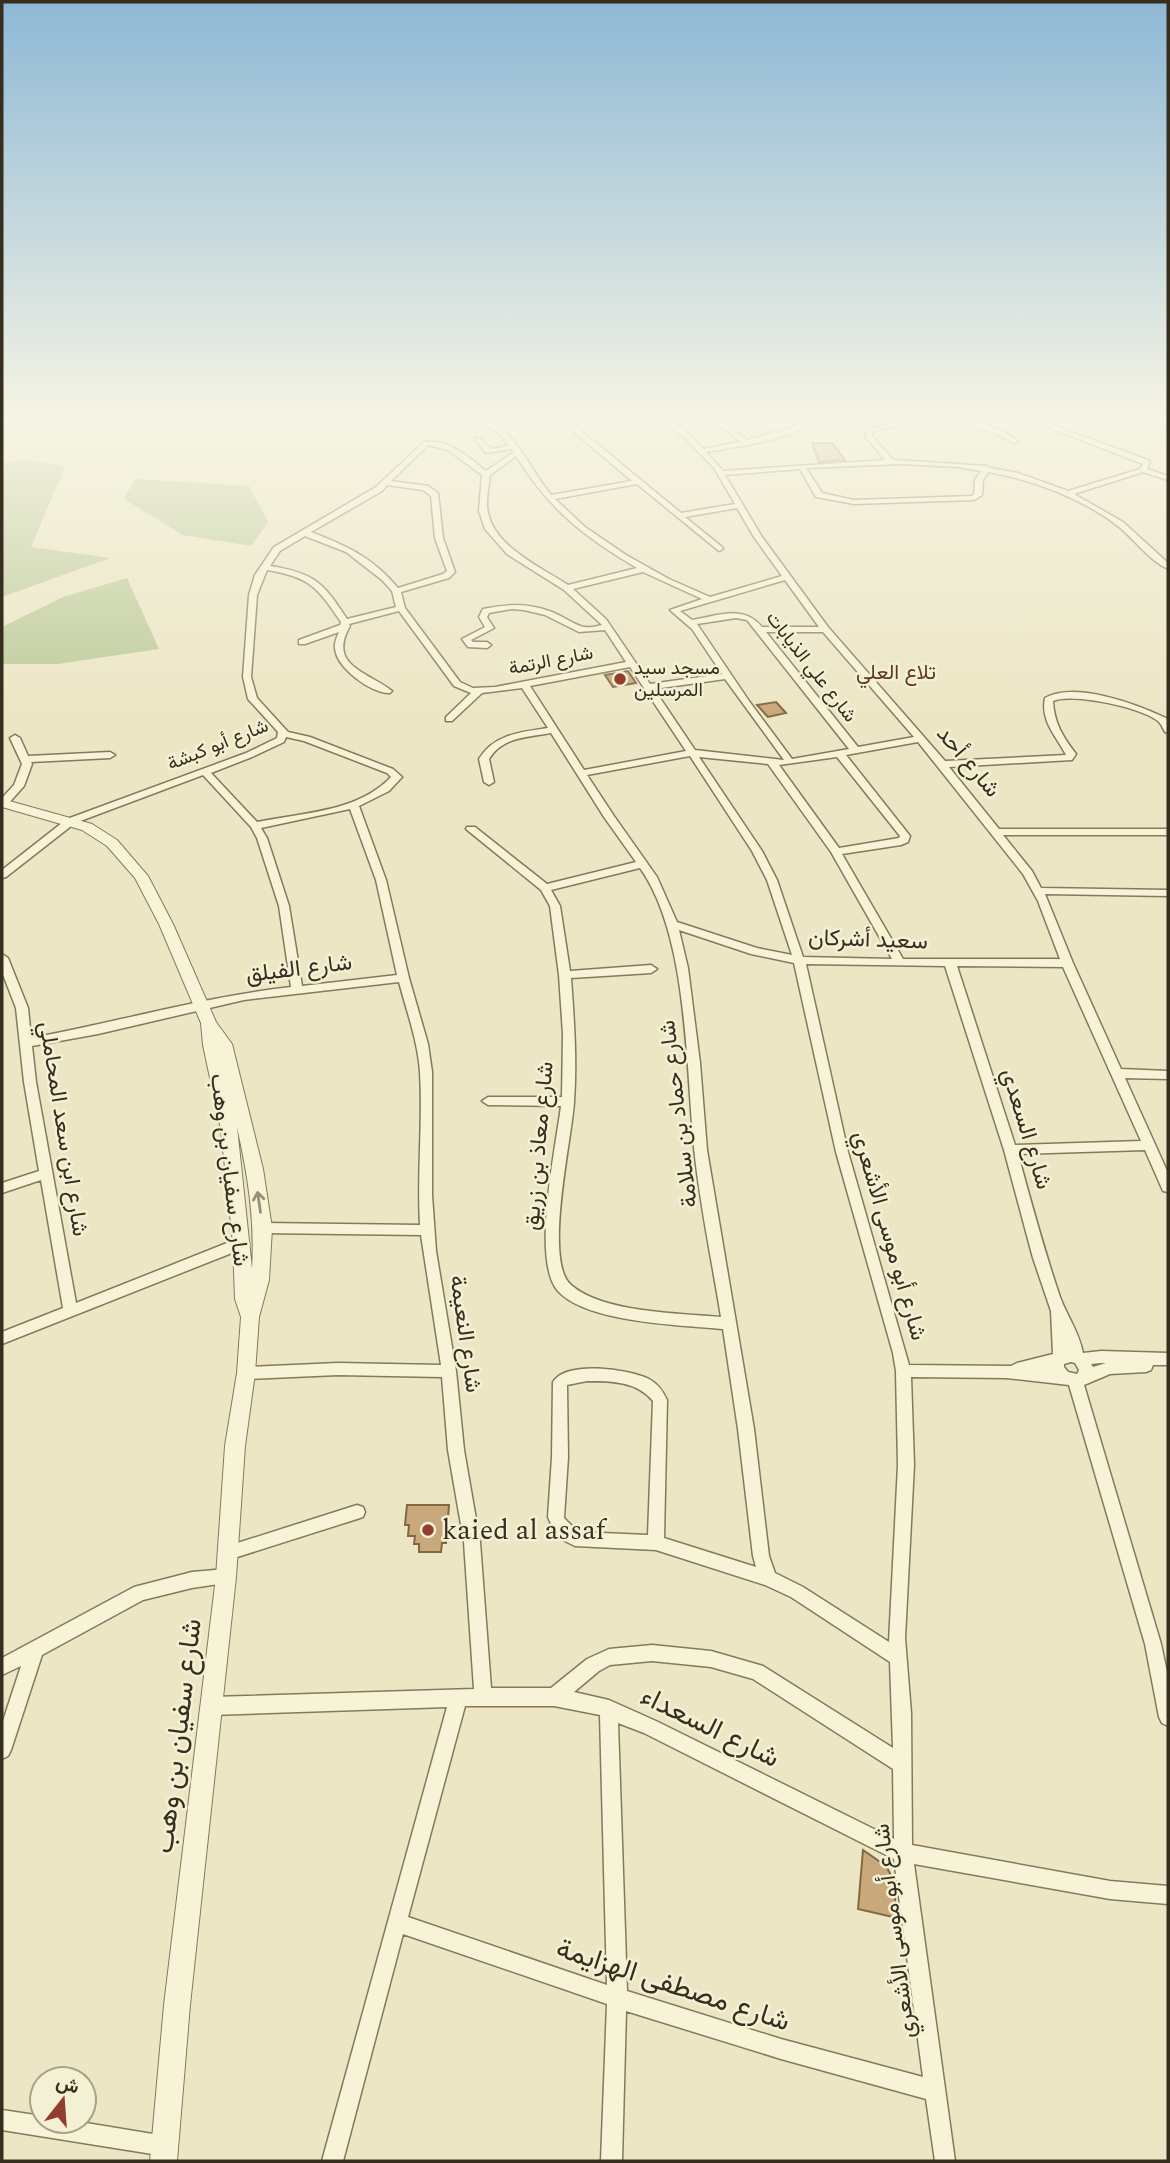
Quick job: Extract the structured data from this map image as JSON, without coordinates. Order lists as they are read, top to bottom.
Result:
{
  "streets": {
    "street": [
      "شارع الرتمة",
      "شارع علي الذيابات",
      "شارع أبو كبشة",
      "شارع أحد",
      "سعيد أشركان",
      "شارع الفيلق",
      "شارع حماد بن سلامة",
      "شارع ابن سعد المحاملي",
      "شارع السعدي",
      "شارع معاذ بن زريق",
      "شارع سفيان بن وهب",
      "شارع أبو موسى الأشعري",
      "شارع النعيمة",
      "شارع السعداء",
      "شارع مصطفى الهزايمة"
    ]
  },
  "crossings": [
    ["شارع الرتمة", "شارع حماد بن سلامة"],
    ["شارع الرتمة", "شارع أبو موسى الأشعري"],
    ["شارع أبو كبشة", "شارع سفيان بن وهب"],
    ["شارع أحد", "سعيد أشركان"],
    ["سعيد أشركان", "شارع حماد بن سلامة"],
    ["سعيد أشركان", "شارع السعدي"],
    ["سعيد أشركان", "شارع أبو موسى الأشعري"],
    ["شارع الفيلق", "شارع ابن سعد المحاملي"],
    ["شارع الفيلق", "شارع سفيان بن وهب"],
    ["شارع الفيلق", "شارع النعيمة"],
    ["شارع حماد بن سلامة", "شارع معاذ بن زريق"],
    ["شارع سفيان بن وهب", "شارع السعداء"],
    ["شارع أبو موسى الأشعري", "شارع السعداء"],
    ["شارع أبو موسى الأشعري", "شارع مصطفى الهزايمة"],
    ["شارع النعيمة", "شارع السعداء"]
  ],
  "districts": ["تلاع العلي"],
  "places": ["مسجد سيد المرسلين", "kaied al assaf"],
  "north": "top"
}
